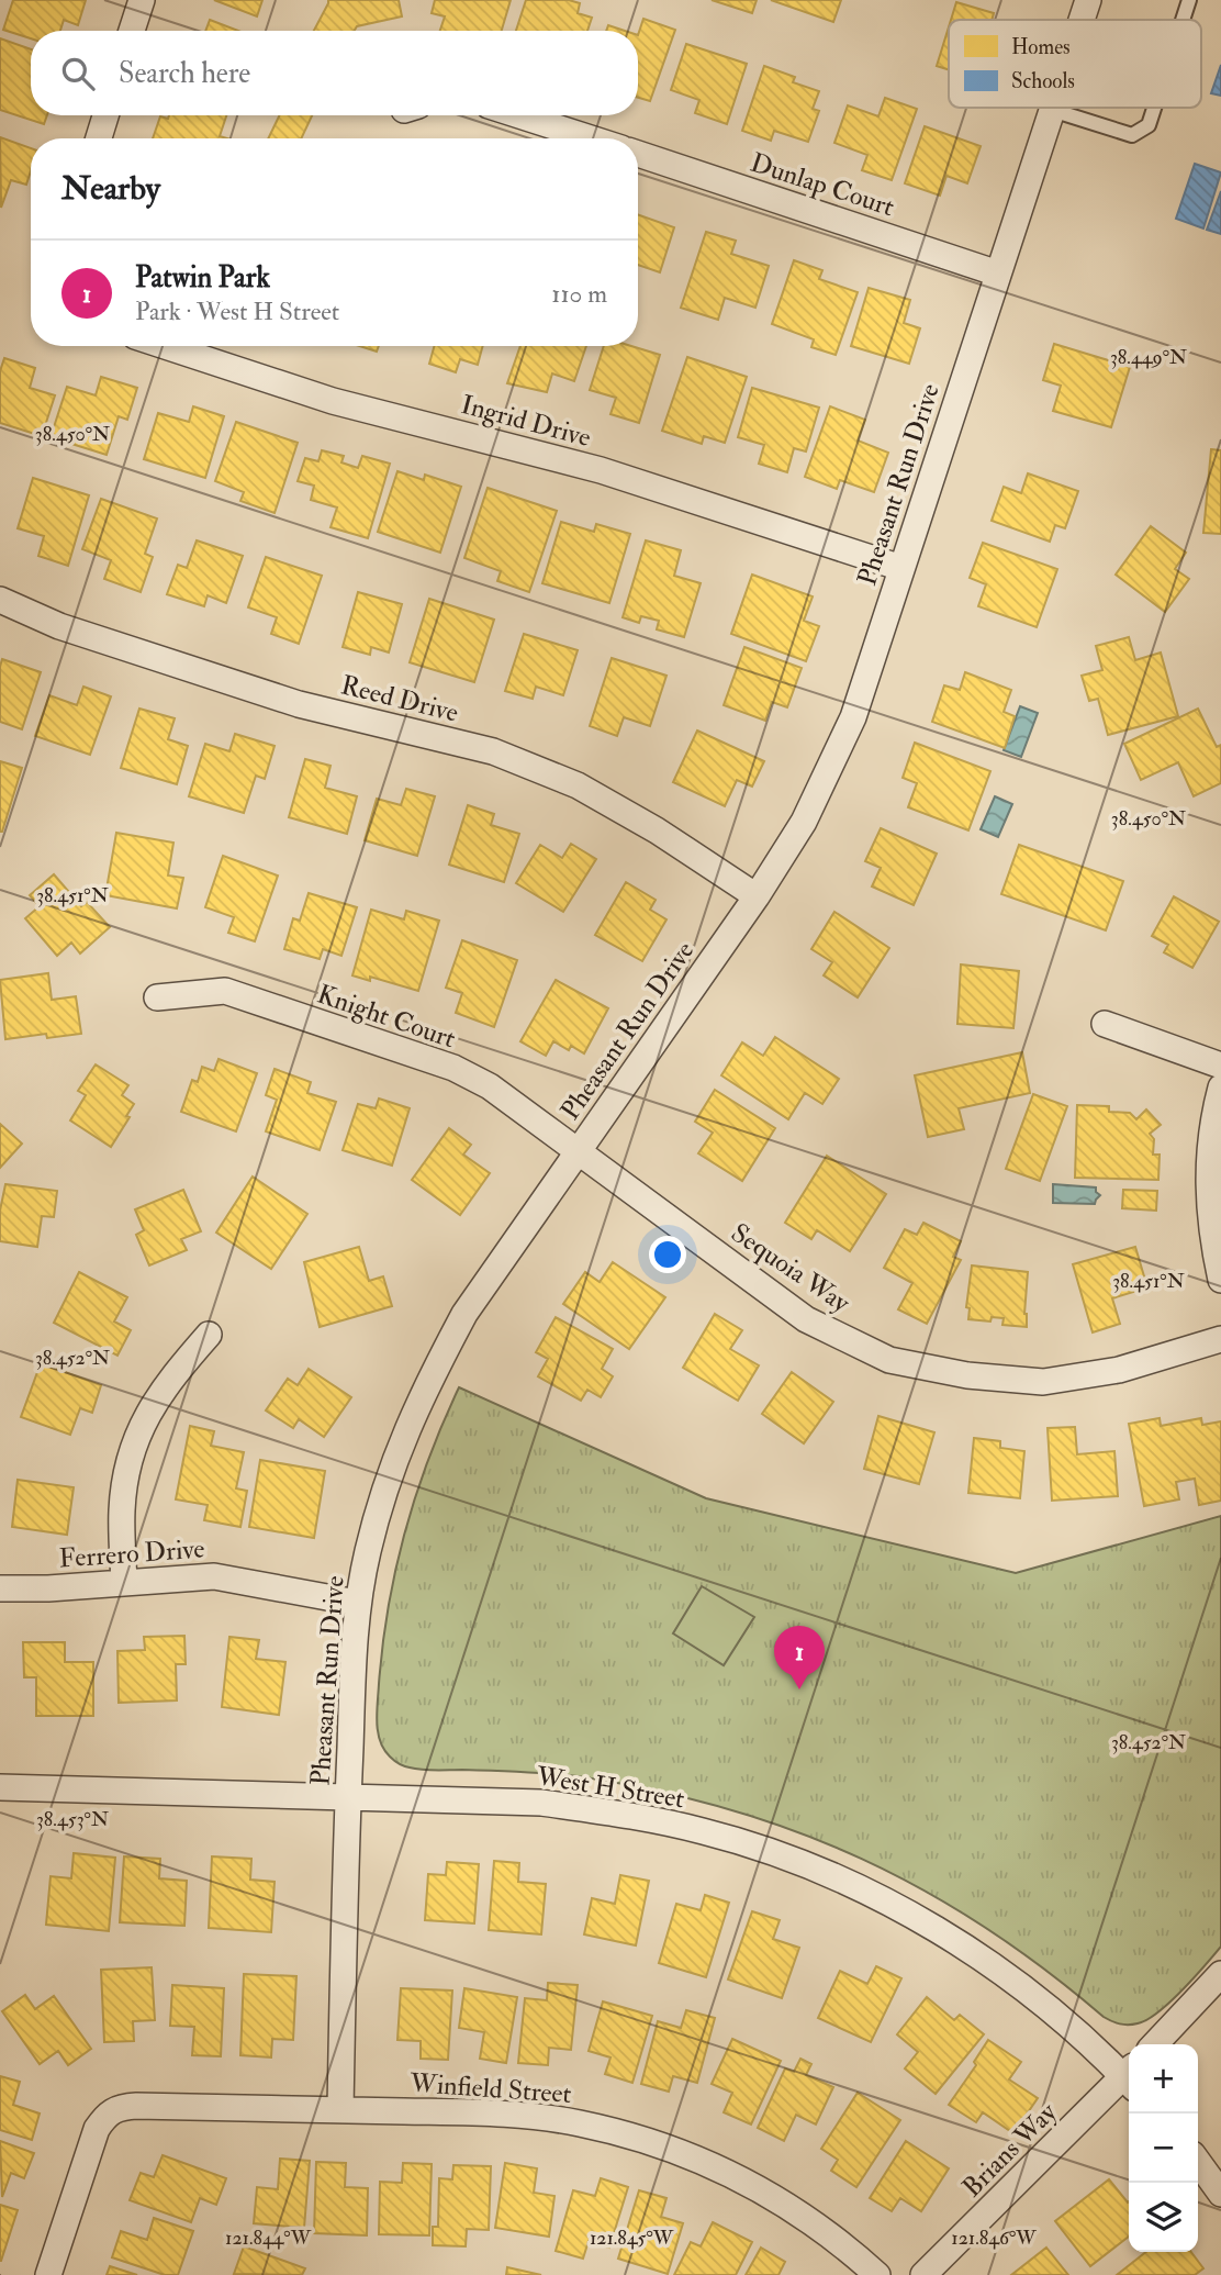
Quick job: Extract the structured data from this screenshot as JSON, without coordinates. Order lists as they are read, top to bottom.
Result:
{
  "streets": {
    "street": [
      "Dunlap Court",
      "Ingrid Drive",
      "Pheasant Run Drive",
      "Reed Drive",
      "Knight Court",
      "Sequoia Way",
      "Ferrero Drive",
      "West H Street",
      "Winfield Street",
      "Brians Way"
    ]
  },
  "crossings": [
    ["Dunlap Court", "Pheasant Run Drive"],
    ["Ingrid Drive", "Pheasant Run Drive"],
    ["Pheasant Run Drive", "Reed Drive"],
    ["Pheasant Run Drive", "Knight Court"],
    ["Pheasant Run Drive", "Sequoia Way"],
    ["Pheasant Run Drive", "Ferrero Drive"],
    ["Pheasant Run Drive", "West H Street"],
    ["Pheasant Run Drive", "Winfield Street"],
    ["Knight Court", "Sequoia Way"]
  ],
  "legend": ["Homes", "Schools"],
  "page": {
    "search": "Search here",
    "heading": "Nearby",
    "list": [
      {
        "mark": "1",
        "name": "Patwin Park",
        "note": "Park · West H Street",
        "value": "110 m"
      }
    ],
    "pins": "1",
    "map_buttons": ["+", "−"]
  },
  "coordinates": [
    "38.449°N",
    "38.450°N",
    "38.451°N",
    "38.452°N",
    "38.453°N",
    "121.844°W",
    "121.845°W",
    "121.846°W"
  ]
}
